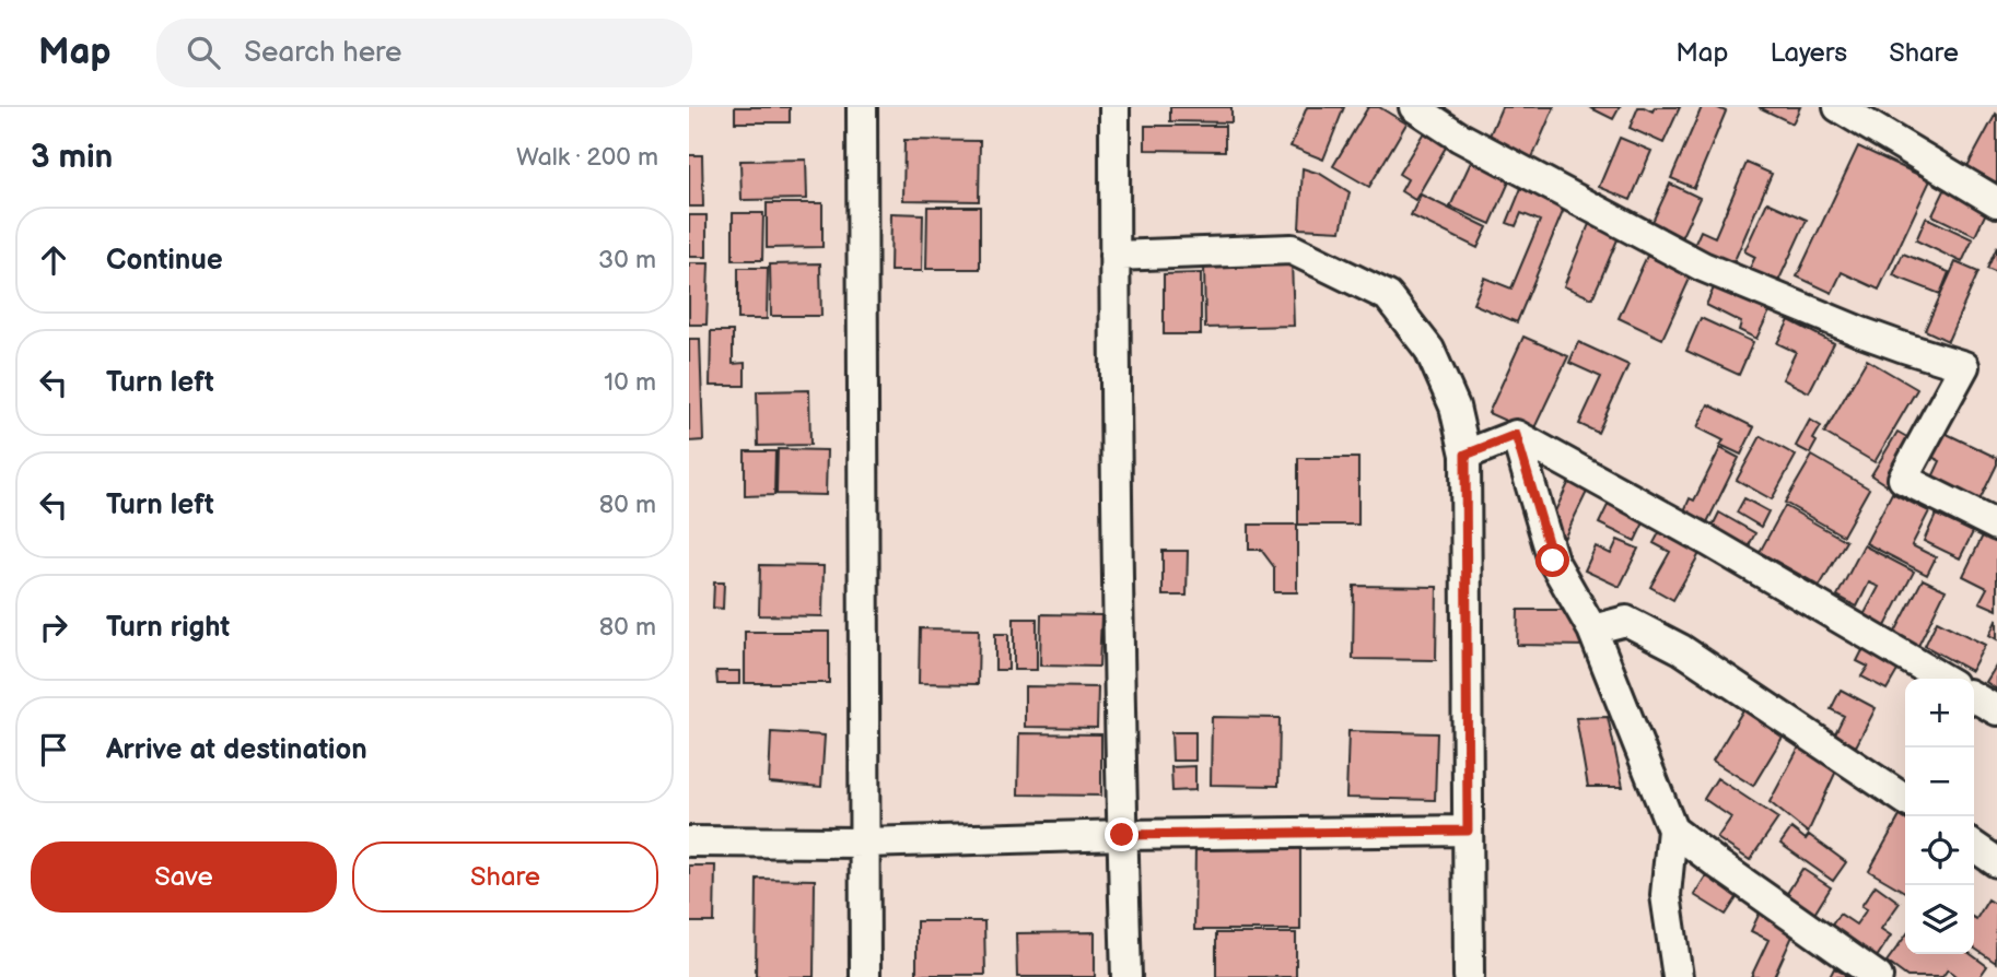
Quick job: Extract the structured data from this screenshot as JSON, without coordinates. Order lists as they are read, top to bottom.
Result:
{
  "page": {
    "header": "Map",
    "search": "Search here",
    "nav": ["Map", "Layers", "Share"],
    "heading": ["3 min", "Walk · 200 m"],
    "list": [
      ["Continue", "30 m"],
      ["Turn left", "10 m"],
      ["Turn left", "80 m"],
      ["Turn right", "80 m"],
      "Arrive at destination"
    ],
    "map_buttons": ["+", "−"],
    "buttons": ["Save", "Share"]
  }
}
